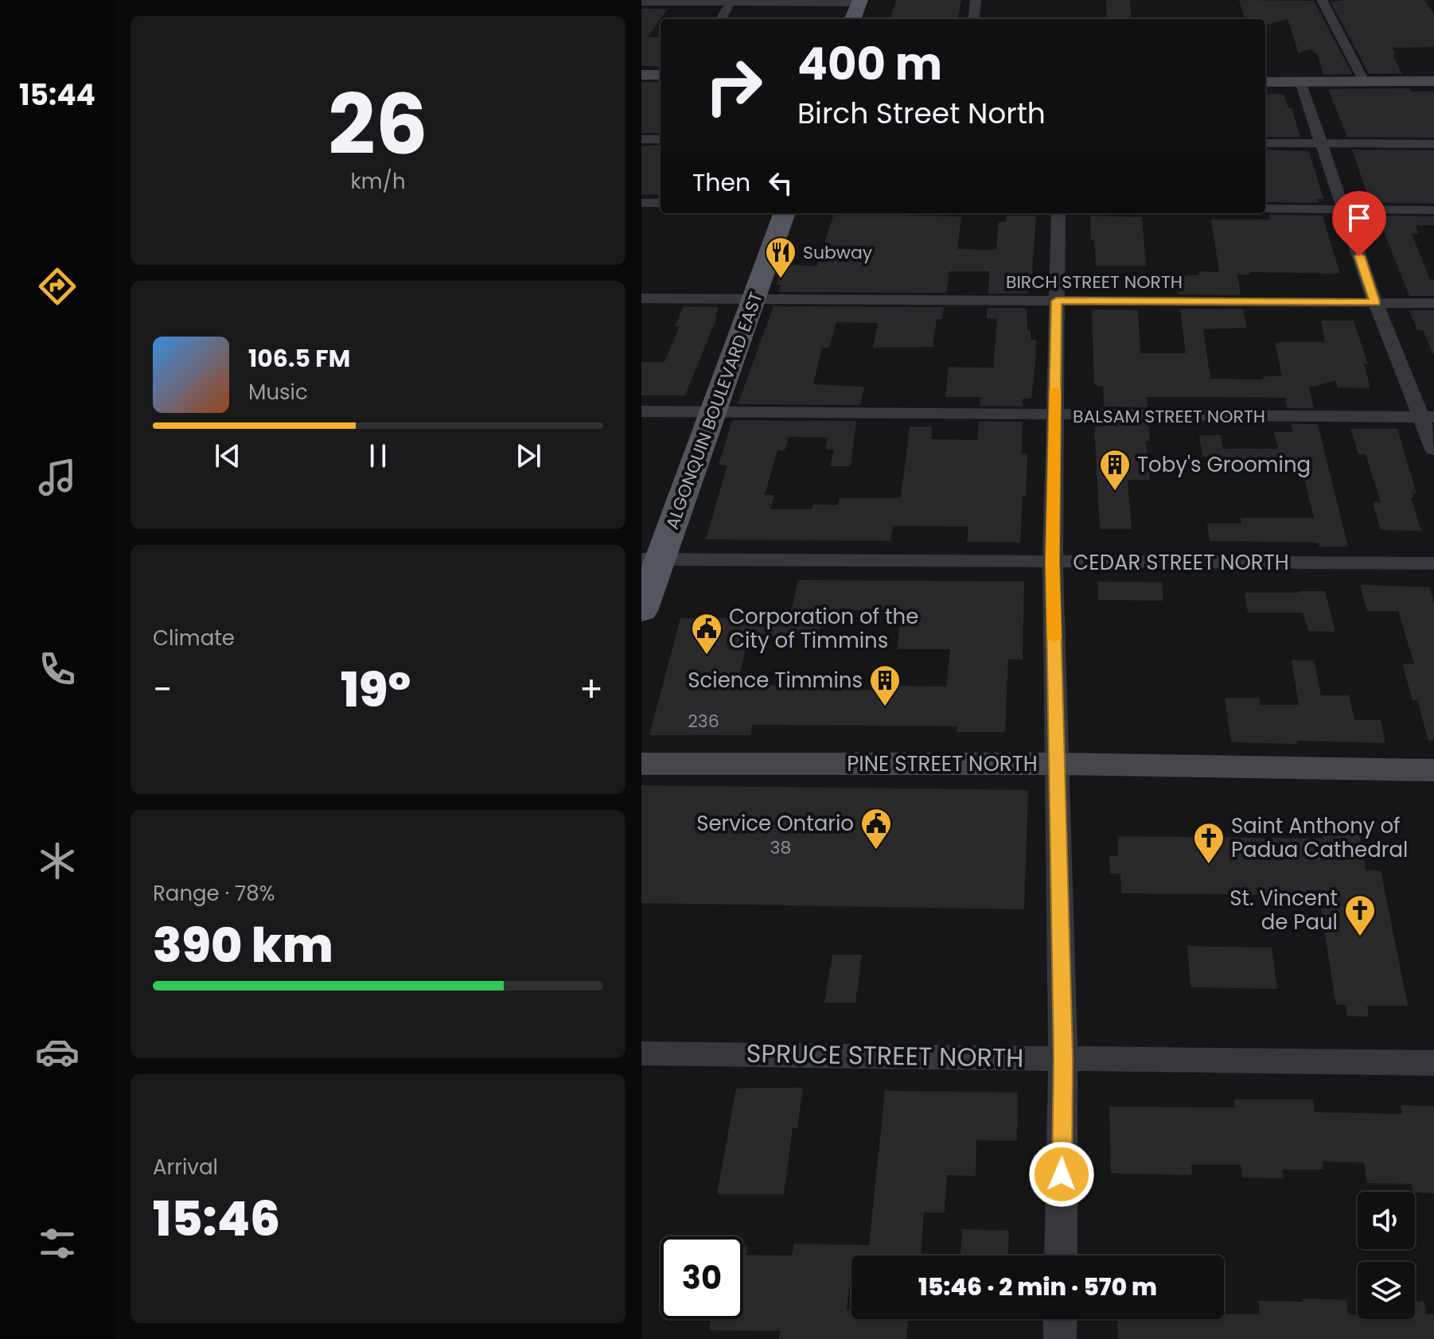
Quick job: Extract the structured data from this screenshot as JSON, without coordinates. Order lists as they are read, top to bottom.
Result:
{
  "streets": {
    "main road": ["ALGONQUIN BOULEVARD EAST"],
    "street": [
      "BIRCH STREET NORTH",
      "BALSAM STREET NORTH",
      "CEDAR STREET NORTH",
      "PINE STREET NORTH",
      "SPRUCE STREET NORTH"
    ]
  },
  "crossings": [
    ["BIRCH STREET NORTH", "ALGONQUIN BOULEVARD EAST"],
    ["ALGONQUIN BOULEVARD EAST", "BALSAM STREET NORTH"],
    ["ALGONQUIN BOULEVARD EAST", "CEDAR STREET NORTH"]
  ],
  "places": {
    "restaurant": ["Subway"],
    "building": ["Toby's Grooming", "Science Timmins"],
    "public building": ["Corporation of the City of Timmins", "Service Ontario"],
    "church": ["Saint Anthony of Padua Cathedral", "St. Vincent de Paul"]
  },
  "house_numbers": ["236", "38"],
  "page": {
    "tabs": "15:44",
    "tile": [
      ["26", "km/h"],
      "Climate",
      ["Range · 78%", "390 km"],
      ["Arrival", "15:46"]
    ],
    "turn": ["400 m", "Birch Street North"],
    "then": "Then",
    "song": ["106.5 FM", "Music"],
    "heat": ["−", "19°", "+"],
    "limit": "30",
    "trip": "15:46 · 2 min · 570 m"
  }
}
